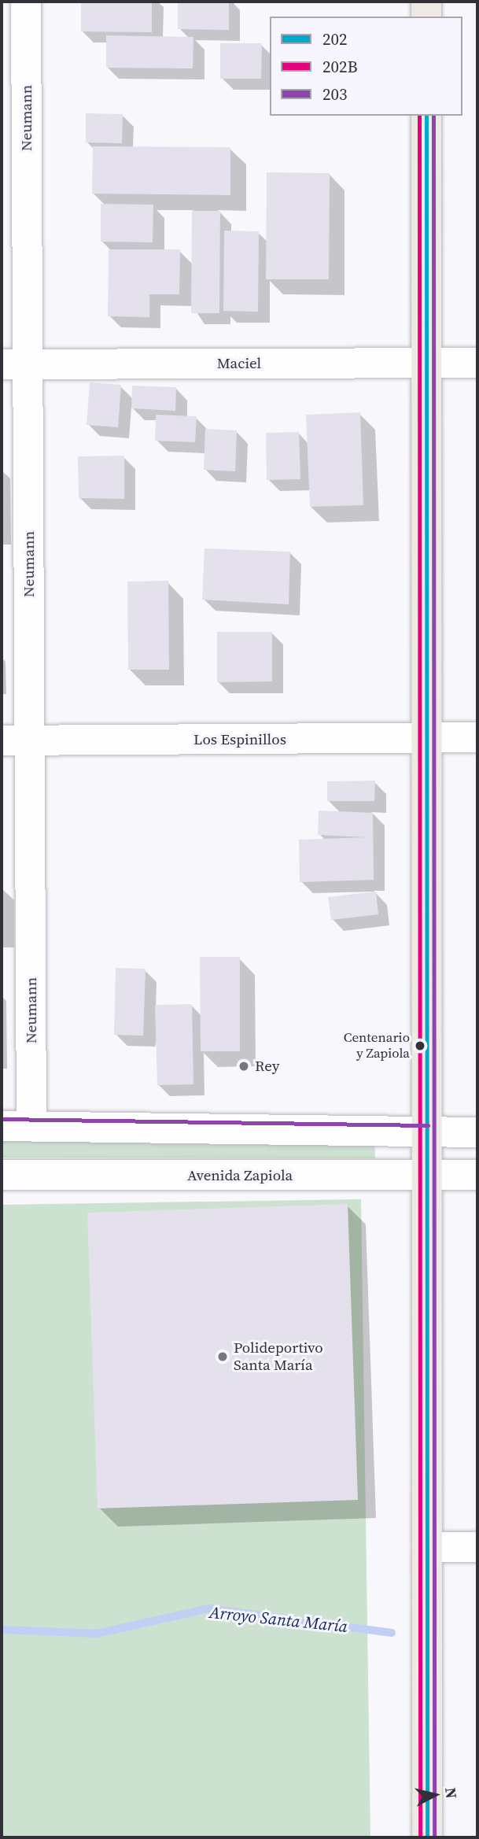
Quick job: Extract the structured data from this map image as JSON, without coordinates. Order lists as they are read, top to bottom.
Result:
{
  "streets": {
    "street": [
      "Neumann",
      "Maciel",
      "Los Espinillos",
      "Avenida Zapiola"
    ]
  },
  "crossings": [
    ["Neumann", "Maciel"],
    ["Neumann", "Los Espinillos"]
  ],
  "water": ["Arroyo Santa María"],
  "places": ["Centenario y Zapiola", "Rey", "Polideportivo Santa María"],
  "lines": ["transit line 202", "transit line 202B", "transit line 203"],
  "legend": ["202", "202B", "203"],
  "north": "right"
}
